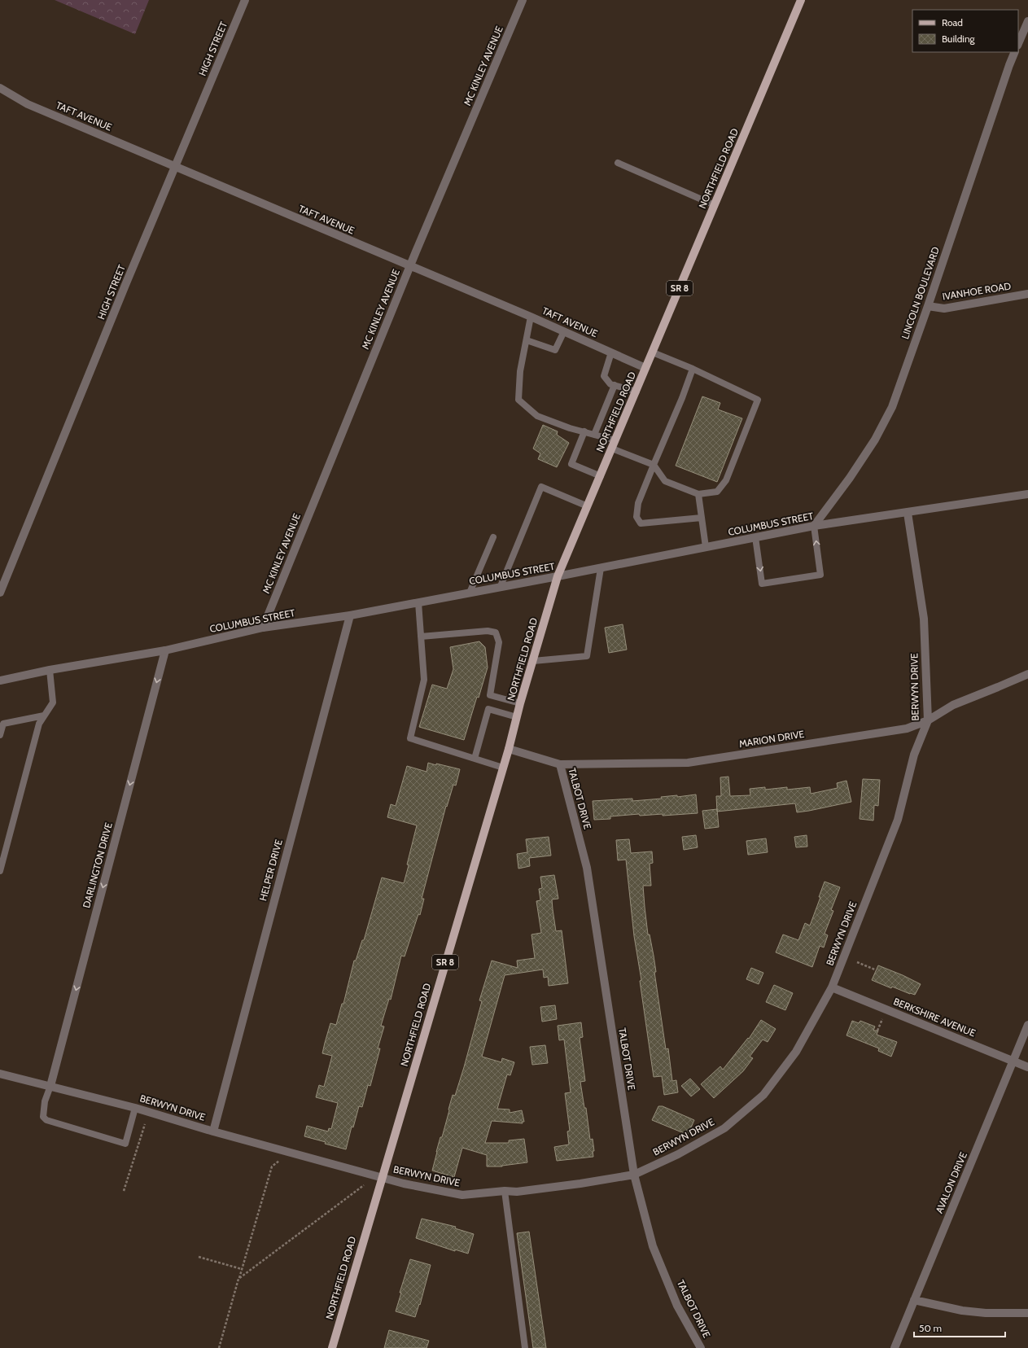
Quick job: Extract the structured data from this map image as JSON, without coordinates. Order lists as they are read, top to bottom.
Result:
{
  "streets": {
    "main road": ["NORTHFIELD ROAD", "SR 8"],
    "street": [
      "HIGH STREET",
      "MC KINLEY AVENUE",
      "TAFT AVENUE",
      "IVANHOE ROAD",
      "LINCOLN BOULEVARD",
      "COLUMBUS STREET",
      "BERWYN DRIVE",
      "MARION DRIVE",
      "TALBOT DRIVE",
      "DARLINGTON DRIVE",
      "HELPER DRIVE",
      "BERKSHIRE AVENUE",
      "AVALON DRIVE"
    ]
  },
  "crossings": [
    ["HIGH STREET", "TAFT AVENUE"],
    ["MC KINLEY AVENUE", "TAFT AVENUE"],
    ["MC KINLEY AVENUE", "COLUMBUS STREET"],
    ["TAFT AVENUE", "NORTHFIELD ROAD"],
    ["NORTHFIELD ROAD", "COLUMBUS STREET"],
    ["NORTHFIELD ROAD", "BERWYN DRIVE"],
    ["NORTHFIELD ROAD", "MARION DRIVE"],
    ["IVANHOE ROAD", "LINCOLN BOULEVARD"],
    ["LINCOLN BOULEVARD", "COLUMBUS STREET"],
    ["COLUMBUS STREET", "BERWYN DRIVE"],
    ["COLUMBUS STREET", "DARLINGTON DRIVE"],
    ["COLUMBUS STREET", "HELPER DRIVE"],
    ["BERWYN DRIVE", "MARION DRIVE"],
    ["BERWYN DRIVE", "TALBOT DRIVE"],
    ["BERWYN DRIVE", "DARLINGTON DRIVE"],
    ["BERWYN DRIVE", "HELPER DRIVE"],
    ["BERWYN DRIVE", "BERKSHIRE AVENUE"],
    ["MARION DRIVE", "TALBOT DRIVE"],
    ["BERKSHIRE AVENUE", "AVALON DRIVE"]
  ],
  "one_way": ["DARLINGTON DRIVE"],
  "legend": ["Road", "Building"],
  "scale_bar": "50 m"
}
